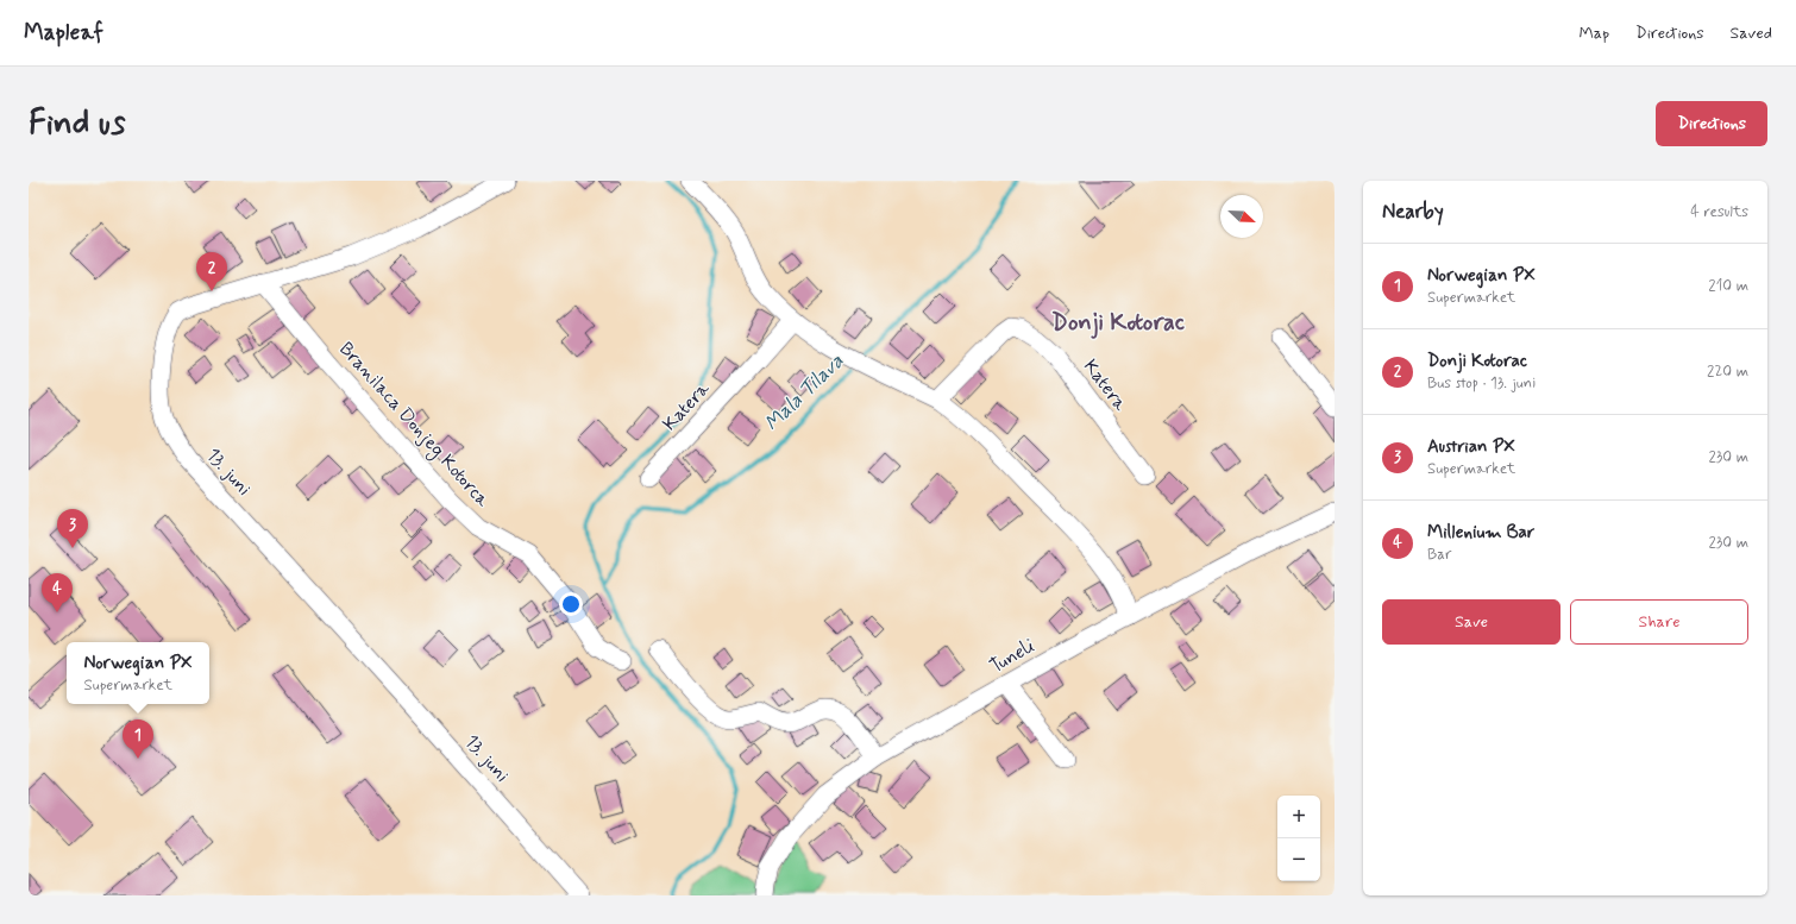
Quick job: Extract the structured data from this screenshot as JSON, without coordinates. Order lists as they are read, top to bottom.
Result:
{
  "streets": {
    "street": [
      "Katera",
      "Branilaca Donjeg Kotorca",
      "13. juni",
      "Tuneli"
    ]
  },
  "crossings": [
    ["Branilaca Donjeg Kotorca", "13. juni"]
  ],
  "districts": ["Donji Kotorac"],
  "water": ["Mala Tilava"],
  "north": "bottom right",
  "page": {
    "header": "Mapleaf",
    "nav": ["Map", "Directions", "Saved"],
    "buttons": [
      "Directions",
      ["Save", "Share"]
    ],
    "title": "Find us",
    "heading": ["Nearby", "4 results"],
    "list": [
      {
        "mark": "1",
        "name": "Norwegian PX",
        "note": "Supermarket",
        "value": "210 m"
      },
      {
        "mark": "2",
        "name": "Donji Kotorac",
        "note": "Bus stop · 13. juni",
        "value": "220 m"
      },
      {
        "mark": "3",
        "name": "Austrian PX",
        "note": "Supermarket",
        "value": "230 m"
      },
      {
        "mark": "4",
        "name": "Millenium Bar",
        "note": "Bar",
        "value": "230 m"
      }
    ],
    "pins": [
      "2",
      "3",
      "4",
      "1"
    ],
    "popup": ["Norwegian PX", "Supermarket"],
    "map_buttons": ["+", "−"]
  }
}
